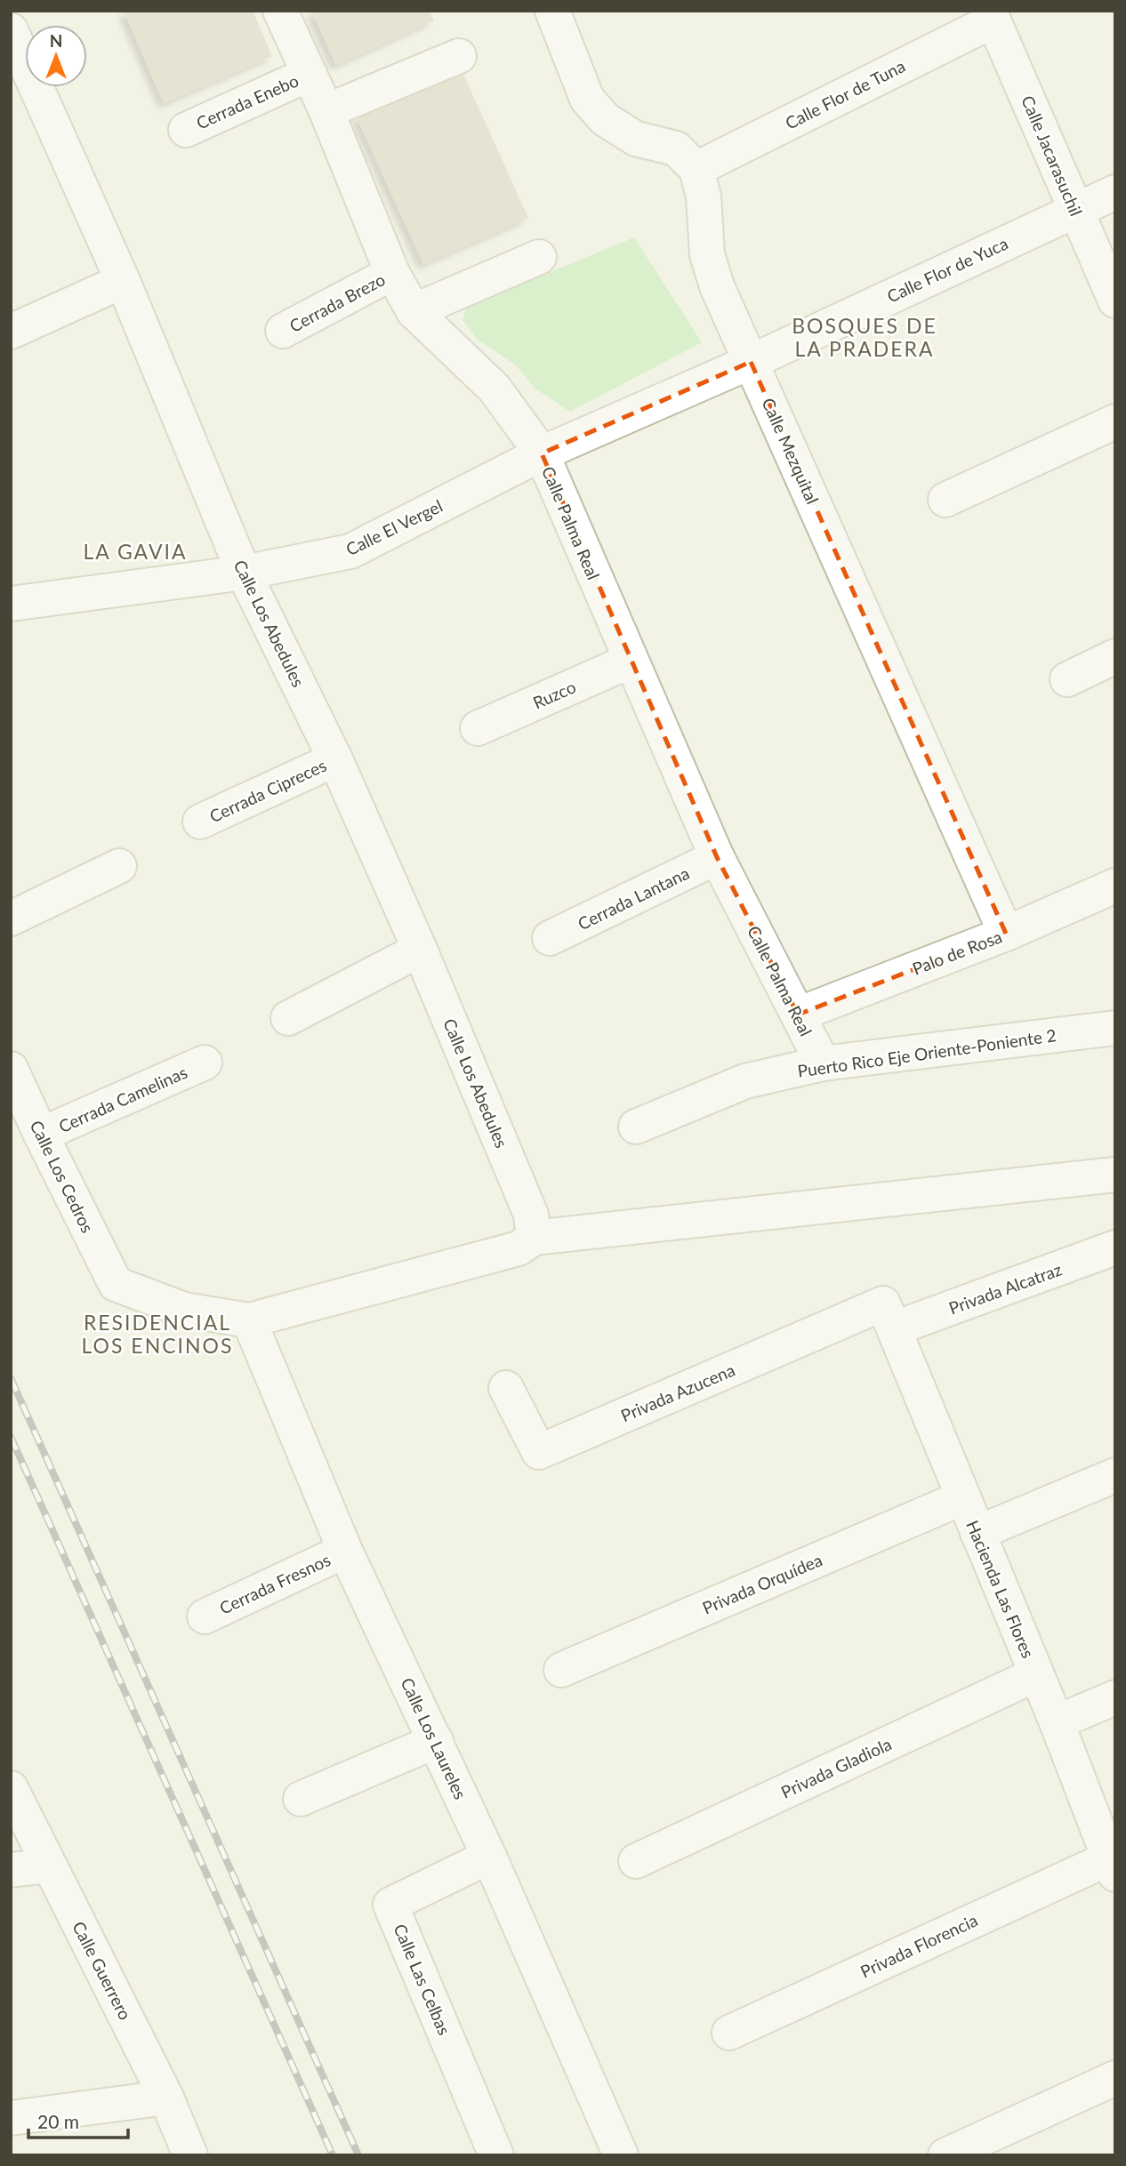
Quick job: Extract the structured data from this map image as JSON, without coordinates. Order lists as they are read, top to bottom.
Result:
{
  "streets": {
    "street": [
      "Calle Flor de Tuna",
      "Cerrada Enebo",
      "Calle Jacarasuchil",
      "Calle Flor de Yuca",
      "Cerrada Brezo",
      "Calle Mezquital",
      "Calle Palma Real",
      "Calle El Vergel",
      "Calle Los Abedules",
      "Ruzco",
      "Cerrada Cipreces",
      "Cerrada Lantana",
      "Palo de Rosa",
      "Puerto Rico Eje Oriente-Poniente 2",
      "Cerrada Camelinas",
      "Calle Los Cedros",
      "Privada Alcatraz",
      "Privada Azucena",
      "Cerrada Fresnos",
      "Privada Orquídea",
      "Hacienda Las Flores",
      "Calle Los Laureles",
      "Privada Gladiola",
      "Privada Florencia",
      "Calle Guerrero",
      "Calle Las Celbas"
    ]
  },
  "crossings": [
    ["Calle Flor de Tuna", "Calle Jacarasuchil"],
    ["Calle Flor de Tuna", "Calle Mezquital"],
    ["Cerrada Enebo", "Calle Palma Real"],
    ["Calle Jacarasuchil", "Calle Flor de Yuca"],
    ["Calle Flor de Yuca", "Calle Mezquital"],
    ["Calle Flor de Yuca", "Calle El Vergel"],
    ["Cerrada Brezo", "Calle Palma Real"],
    ["Calle Mezquital", "Calle El Vergel"],
    ["Calle Mezquital", "Palo de Rosa"],
    ["Calle Palma Real", "Calle El Vergel"],
    ["Calle Palma Real", "Ruzco"],
    ["Calle Palma Real", "Cerrada Lantana"],
    ["Calle Palma Real", "Palo de Rosa"],
    ["Calle Palma Real", "Puerto Rico Eje Oriente-Poniente 2"],
    ["Calle El Vergel", "Calle Los Abedules"],
    ["Calle Los Abedules", "Cerrada Cipreces"],
    ["Cerrada Camelinas", "Calle Los Cedros"],
    ["Calle Los Cedros", "Calle Los Laureles"],
    ["Privada Alcatraz", "Privada Azucena"],
    ["Privada Alcatraz", "Hacienda Las Flores"],
    ["Privada Azucena", "Hacienda Las Flores"],
    ["Cerrada Fresnos", "Calle Los Laureles"],
    ["Privada Orquídea", "Hacienda Las Flores"],
    ["Hacienda Las Flores", "Privada Gladiola"],
    ["Hacienda Las Flores", "Privada Florencia"],
    ["Calle Los Laureles", "Calle Las Celbas"]
  ],
  "districts": ["BOSQUES DE LA PRADERA", "LA GAVIA", "RESIDENCIAL LOS ENCINOS"],
  "scale_bar": "20 m",
  "north": "top"
}
